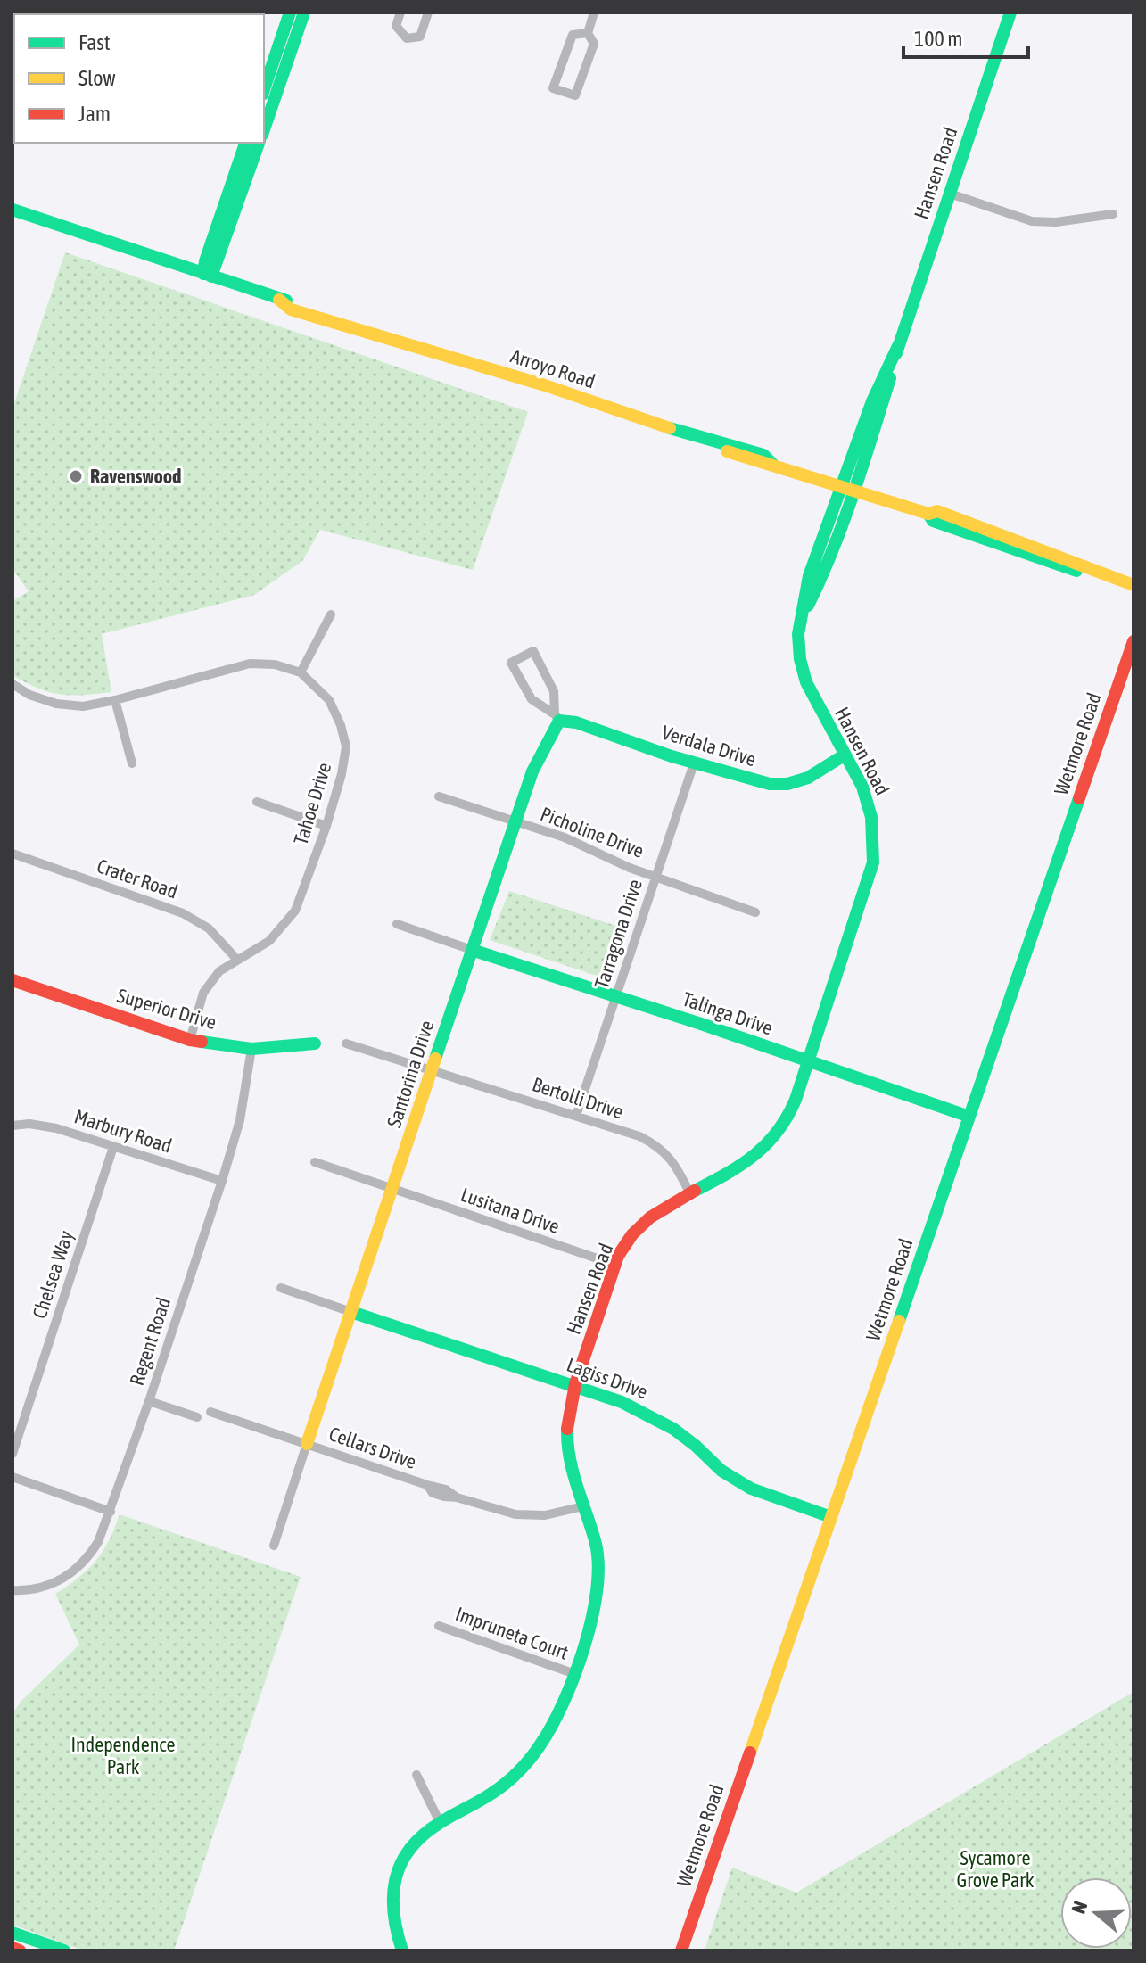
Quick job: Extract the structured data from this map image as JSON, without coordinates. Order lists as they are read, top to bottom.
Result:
{
  "streets": {
    "street": [
      "Hansen Road",
      "Arroyo Road",
      "Wetmore Road",
      "Verdala Drive",
      "Tahoe Drive",
      "Picholine Drive",
      "Crater Road",
      "Tarragona Drive",
      "Superior Drive",
      "Talinga Drive",
      "Santorina Drive",
      "Bertolli Drive",
      "Marbury Road",
      "Lusitana Drive",
      "Chelsea Way",
      "Regent Road",
      "Lagiss Drive",
      "Cellars Drive",
      "Impruneta Court"
    ]
  },
  "crossings": [
    ["Hansen Road", "Arroyo Road"],
    ["Hansen Road", "Verdala Drive"],
    ["Hansen Road", "Talinga Drive"],
    ["Hansen Road", "Bertolli Drive"],
    ["Hansen Road", "Lusitana Drive"],
    ["Hansen Road", "Lagiss Drive"],
    ["Hansen Road", "Cellars Drive"],
    ["Hansen Road", "Impruneta Court"],
    ["Wetmore Road", "Talinga Drive"],
    ["Wetmore Road", "Lagiss Drive"],
    ["Verdala Drive", "Tarragona Drive"],
    ["Verdala Drive", "Santorina Drive"],
    ["Tahoe Drive", "Crater Road"],
    ["Tahoe Drive", "Superior Drive"],
    ["Picholine Drive", "Tarragona Drive"],
    ["Picholine Drive", "Santorina Drive"],
    ["Tarragona Drive", "Talinga Drive"],
    ["Tarragona Drive", "Bertolli Drive"],
    ["Superior Drive", "Regent Road"],
    ["Talinga Drive", "Santorina Drive"],
    ["Santorina Drive", "Bertolli Drive"],
    ["Santorina Drive", "Lusitana Drive"],
    ["Santorina Drive", "Lagiss Drive"],
    ["Santorina Drive", "Cellars Drive"],
    ["Marbury Road", "Chelsea Way"],
    ["Marbury Road", "Regent Road"]
  ],
  "parks": ["Independence Park", "Sycamore Grove Park"],
  "places": ["Ravenswood"],
  "legend": ["Fast", "Slow", "Jam"],
  "scale_bar": "100 m",
  "north": "left"
}
